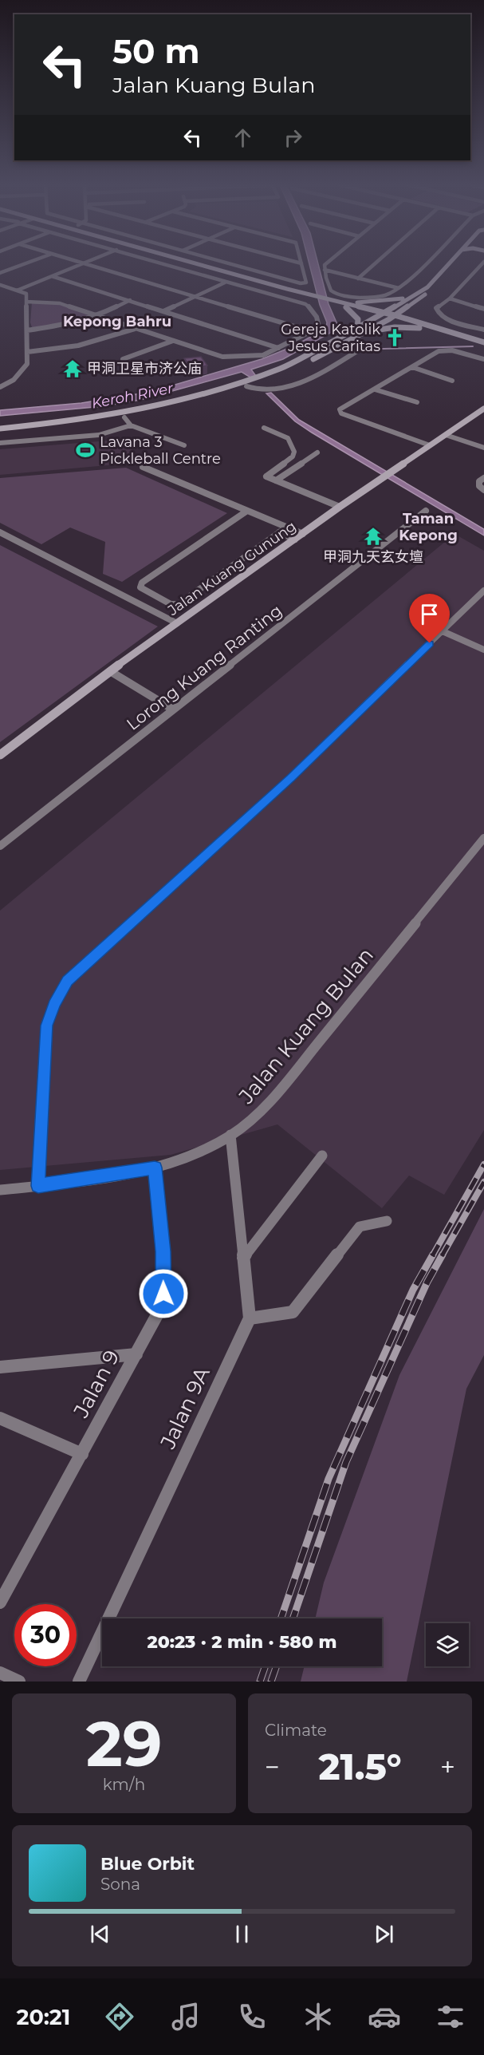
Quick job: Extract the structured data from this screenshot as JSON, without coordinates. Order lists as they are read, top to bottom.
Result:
{
  "streets": {
    "main road": ["Jalan Kuang Gunung"],
    "street": [
      "Lorong Kuang Ranting",
      "Jalan Kuang Bulan",
      "Jalan 9",
      "Jalan 9A"
    ]
  },
  "crossings": [
    ["Jalan Kuang Bulan", "Jalan 9"]
  ],
  "districts": ["Kepong Bahru", "Taman Kepong"],
  "water": ["Keroh River"],
  "places": {
    "church": ["Gereja Katolik Jesus Caritas"],
    "temple": ["甲洞卫星市济公庙", "甲洞九天玄女壇"],
    "sports": ["Lavana 3 Pickleball Centre"]
  },
  "page": {
    "turn": ["50 m", "Jalan Kuang Bulan"],
    "limit": "30",
    "trip": "20:23 · 2 min · 580 m",
    "tile": [
      ["29", "km/h"],
      "Climate"
    ],
    "heat": ["−", "21.5°", "+"],
    "song": ["Blue Orbit", "Sona"],
    "tabs": "20:21"
  }
}
